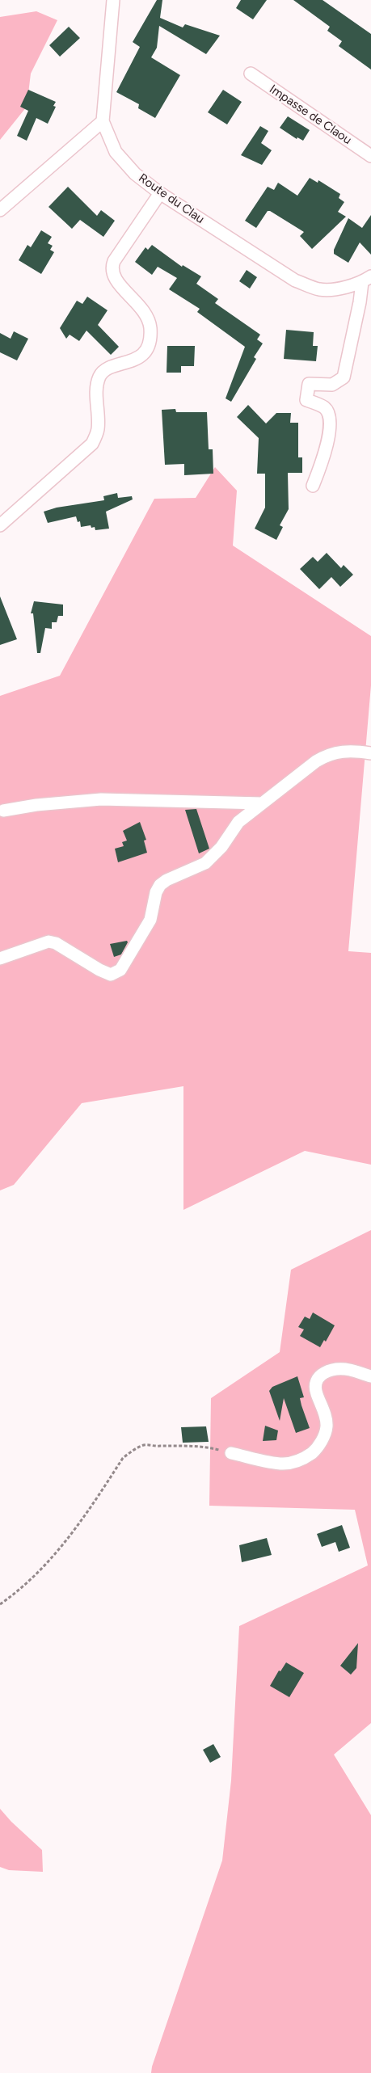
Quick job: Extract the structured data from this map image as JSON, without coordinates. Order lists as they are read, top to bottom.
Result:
{
  "streets": {
    "street": ["Impasse de Claou", "Route du Clau"]
  }
}
